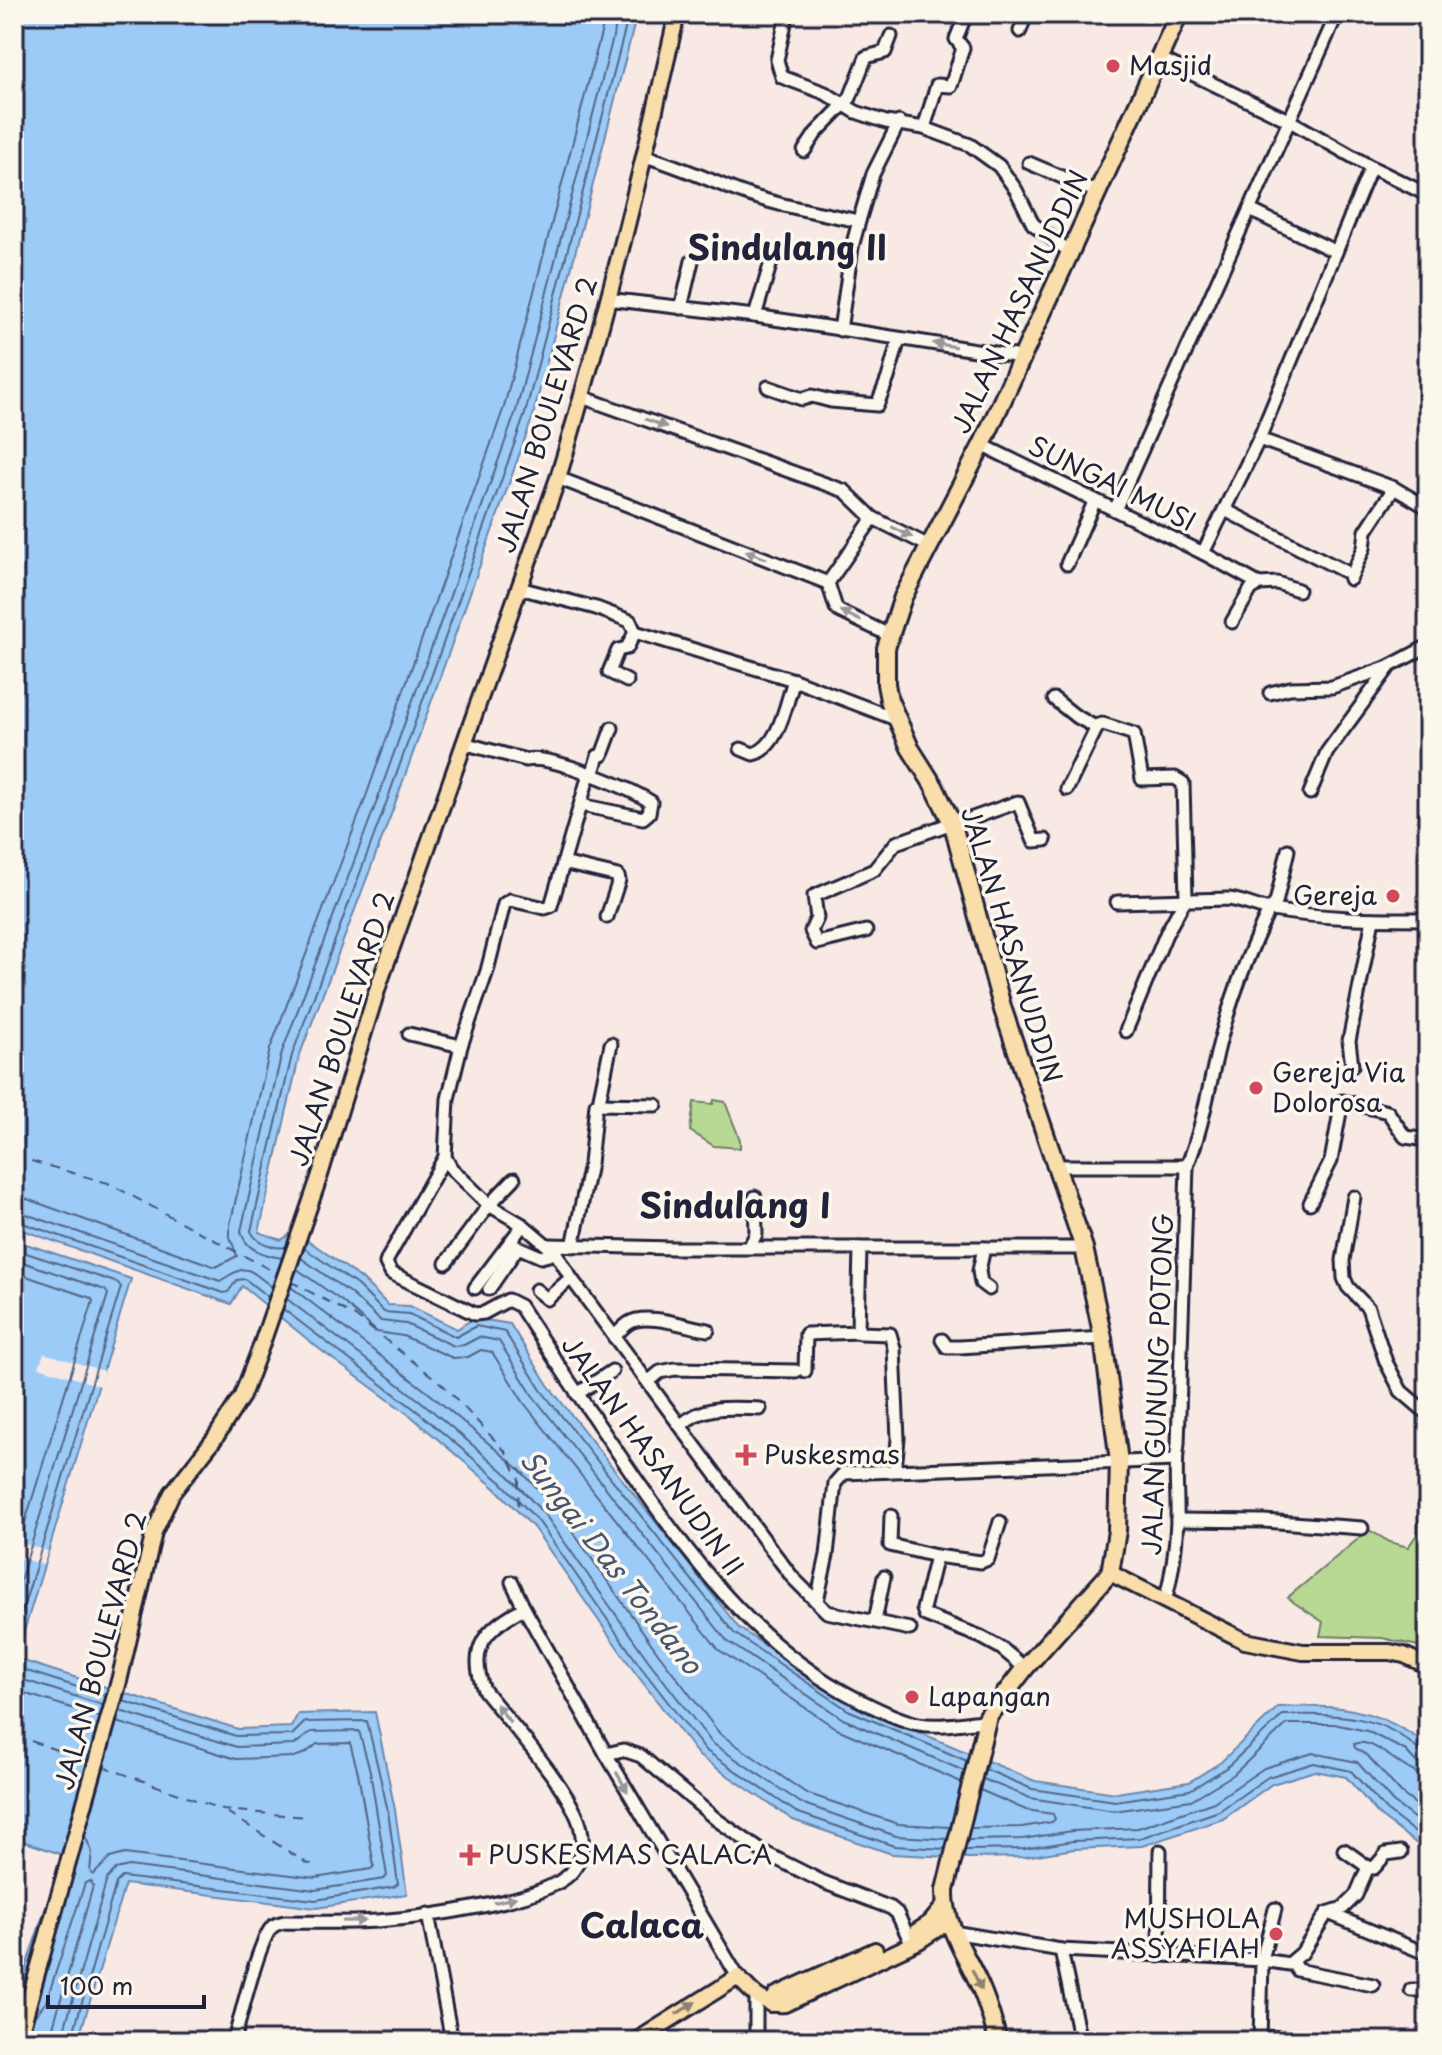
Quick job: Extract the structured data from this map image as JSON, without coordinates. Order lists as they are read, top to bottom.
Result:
{
  "streets": {
    "highway": ["JALAN HASANUDDIN"],
    "main road": ["JALAN BOULEVARD 2"],
    "street": ["SUNGAI MUSI", "JALAN GUNUNG POTONG", "JALAN HASANUDIN II"]
  },
  "crossings": [
    ["JALAN HASANUDDIN", "SUNGAI MUSI"]
  ],
  "districts": ["Sindulang II", "Sindulang I", "Calaca"],
  "water": ["Sungai Das Tondano"],
  "places": {
    "other": [
      "Masjid",
      "Gereja",
      "Gereja Via Dolorosa",
      "Lapangan",
      "MUSHOLA ASSYAFIAH"
    ],
    "health": ["Puskesmas", "PUSKESMAS CALACA"]
  },
  "scale_bar": "100 m"
}
